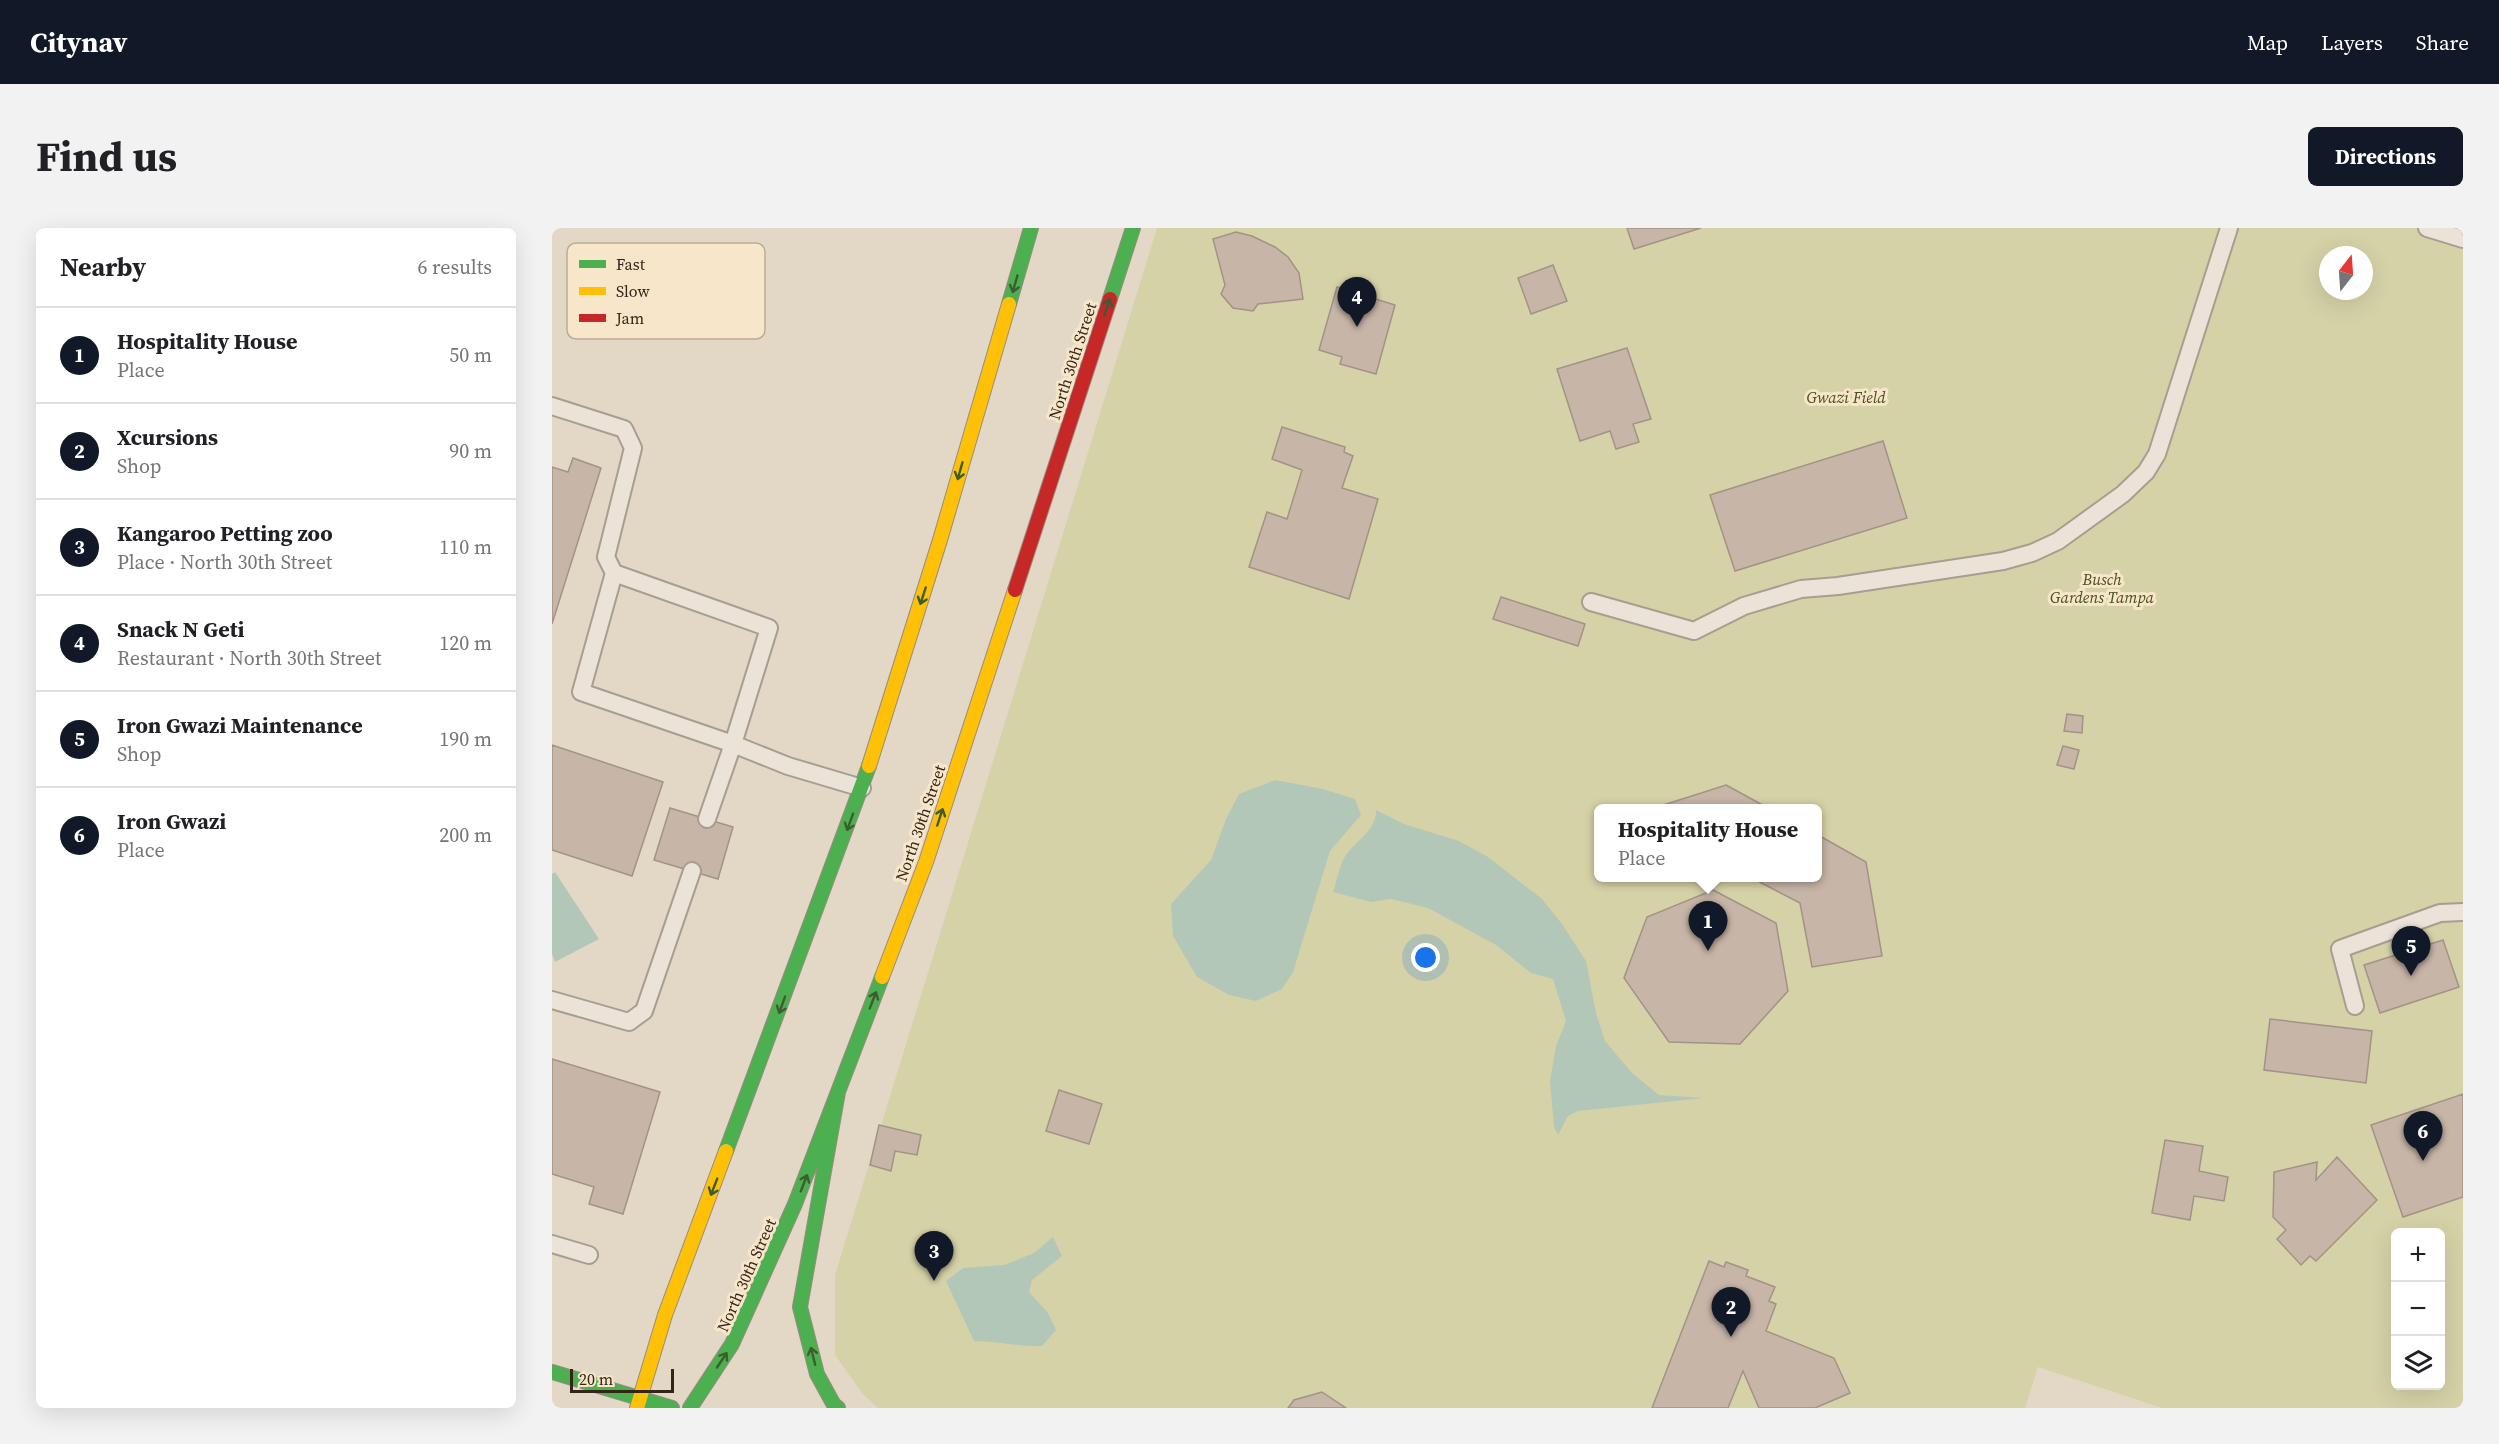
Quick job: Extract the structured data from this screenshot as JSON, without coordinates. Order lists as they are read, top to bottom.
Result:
{
  "streets": {
    "main road": ["North 30th Street"]
  },
  "parks": ["Gwazi Field", "Busch Gardens Tampa"],
  "legend": ["Fast", "Slow", "Jam"],
  "scale_bar": "20 m",
  "north": "top",
  "page": {
    "header": "Citynav",
    "nav": ["Map", "Layers", "Share"],
    "title": "Find us",
    "buttons": "Directions",
    "heading": ["Nearby", "6 results"],
    "pins": [
      "4",
      "1",
      "5",
      "6",
      "3",
      "2"
    ],
    "list": [
      {
        "mark": "1",
        "name": "Hospitality House",
        "note": "Place",
        "value": "50 m"
      },
      {
        "mark": "2",
        "name": "Xcursions",
        "note": "Shop",
        "value": "90 m"
      },
      {
        "mark": "3",
        "name": "Kangaroo Petting zoo",
        "note": "Place · North 30th Street",
        "value": "110 m"
      },
      {
        "mark": "4",
        "name": "Snack N Geti",
        "note": "Restaurant · North 30th Street",
        "value": "120 m"
      },
      {
        "mark": "5",
        "name": "Iron Gwazi Maintenance",
        "note": "Shop",
        "value": "190 m"
      },
      {
        "mark": "6",
        "name": "Iron Gwazi",
        "note": "Place",
        "value": "200 m"
      }
    ],
    "popup": ["Hospitality House", "Place"],
    "map_buttons": ["+", "−"],
    "scale": "20 m"
  }
}
